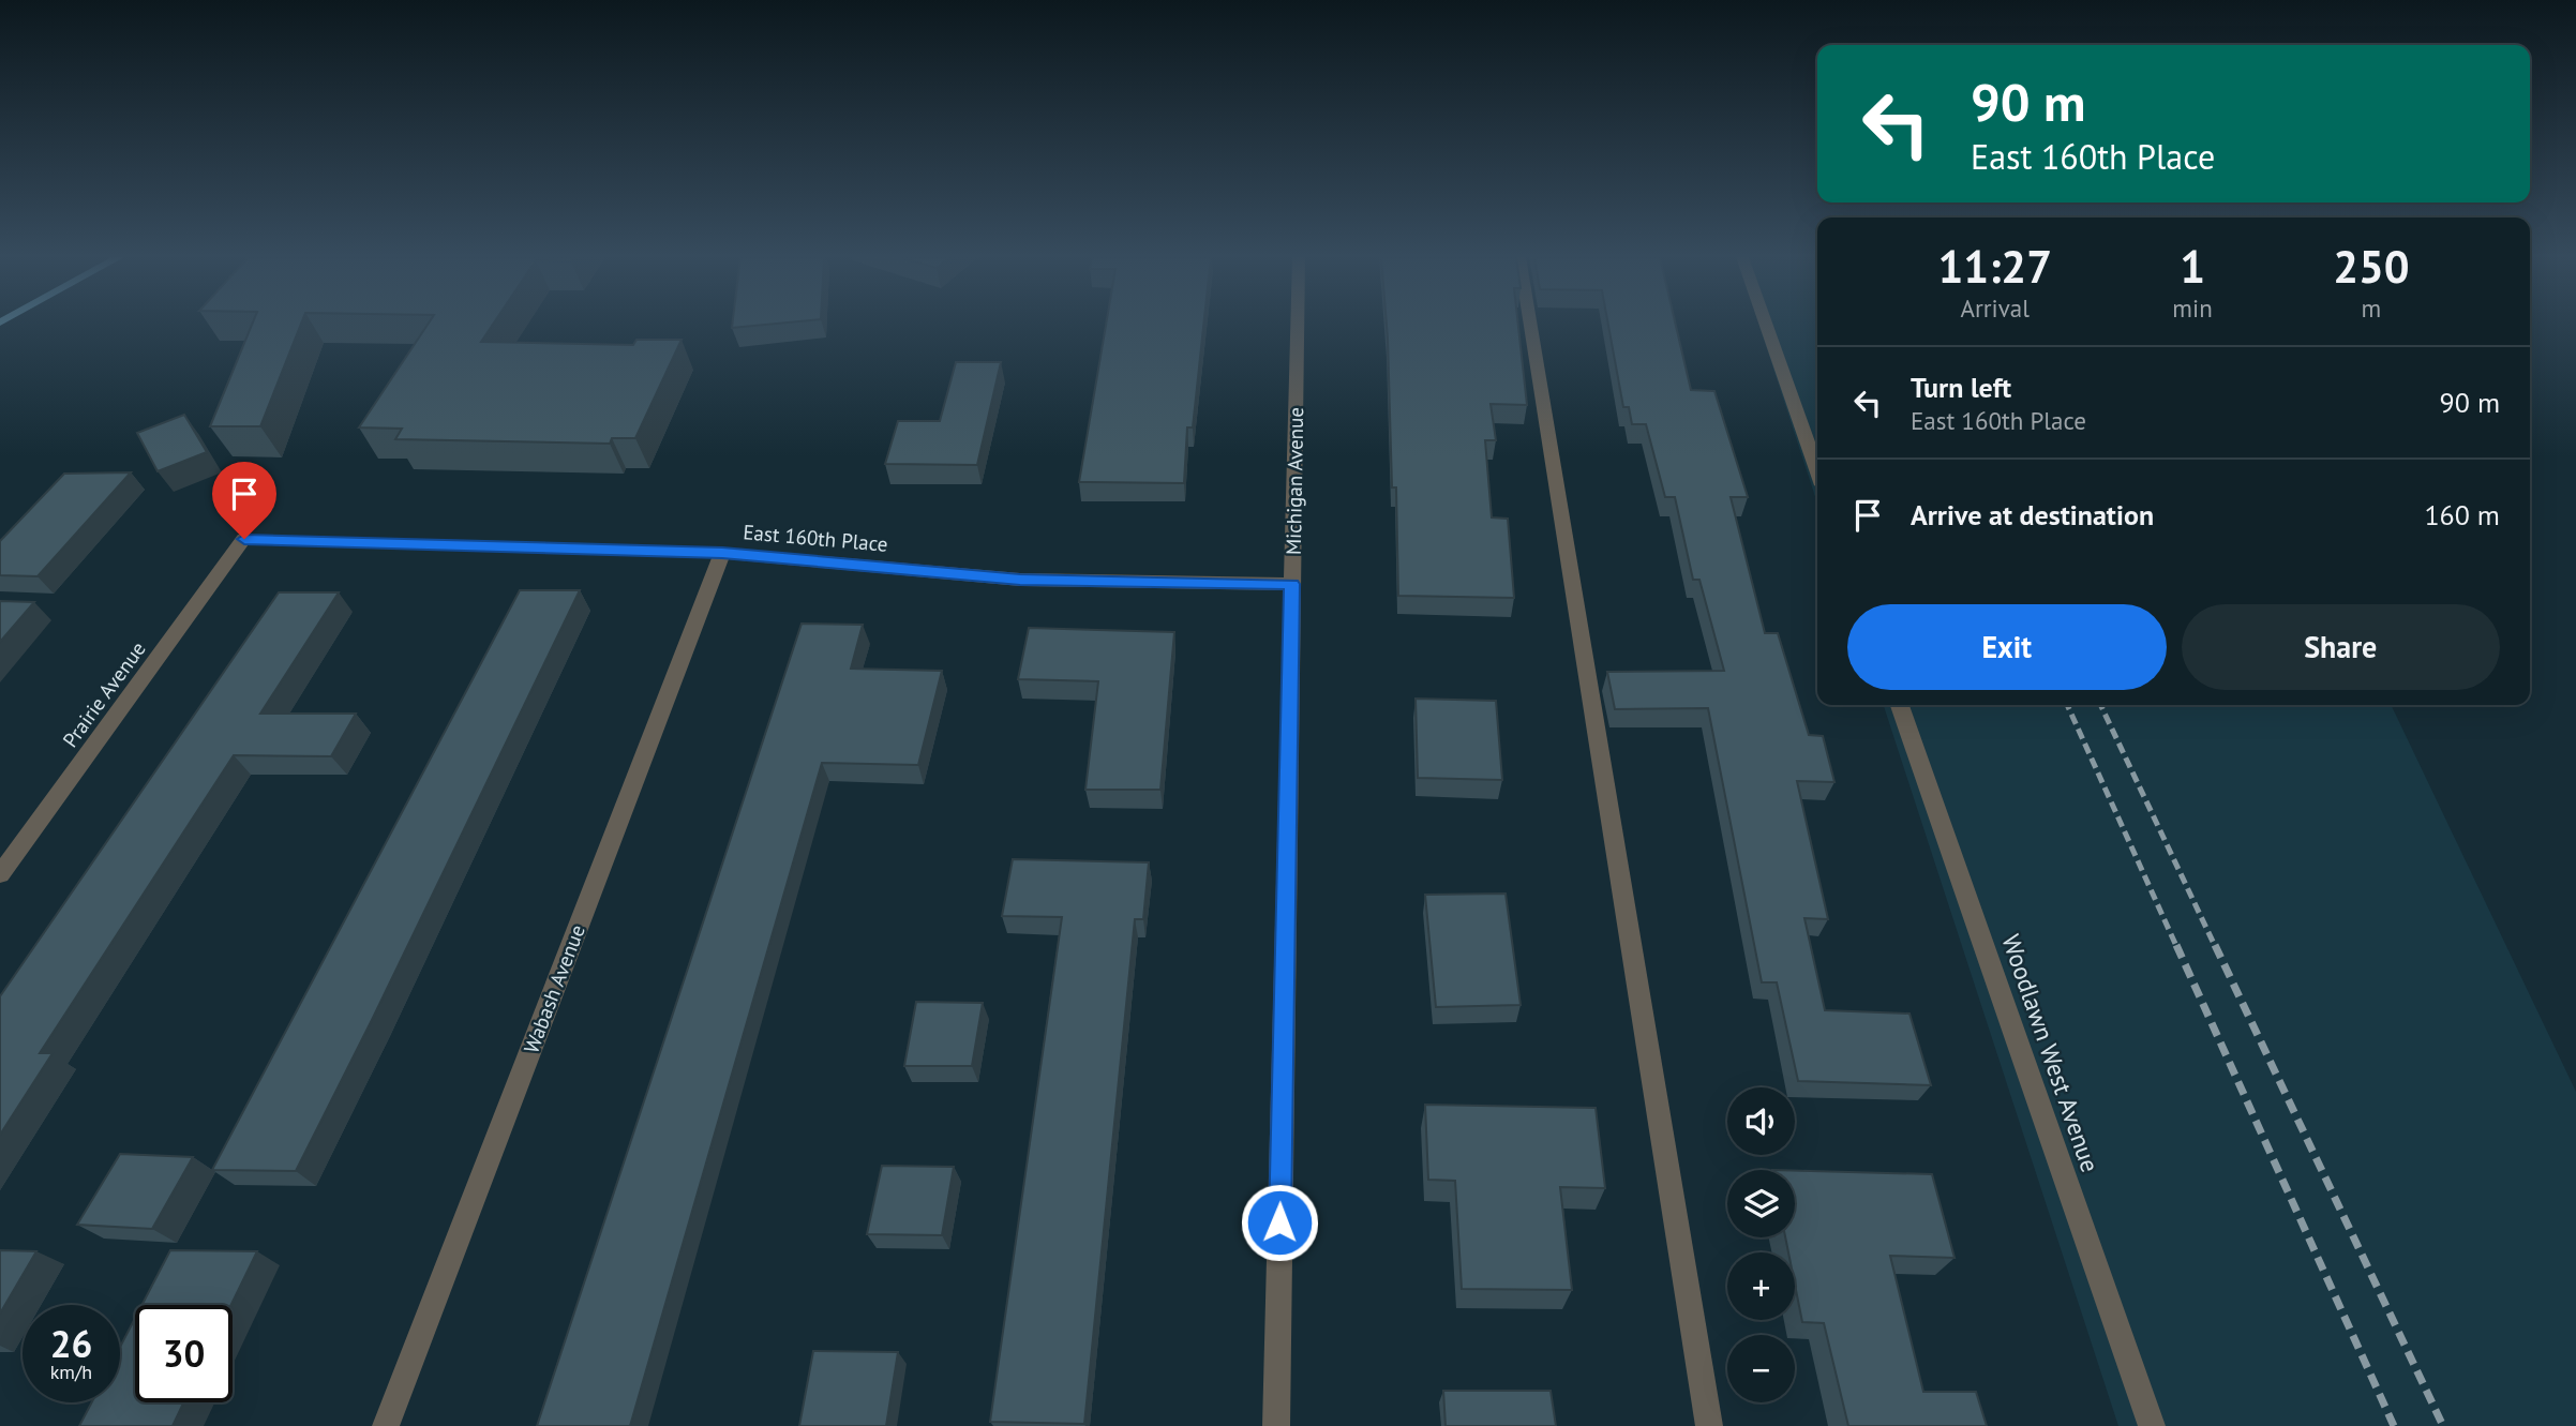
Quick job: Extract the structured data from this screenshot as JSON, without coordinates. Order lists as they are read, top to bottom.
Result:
{
  "streets": {
    "street": [
      "Michigan Avenue",
      "East 160th Place",
      "Prairie Avenue",
      "Wabash Avenue",
      "Woodlawn West Avenue"
    ]
  },
  "crossings": [
    ["Michigan Avenue", "East 160th Place"],
    ["East 160th Place", "Prairie Avenue"],
    ["East 160th Place", "Wabash Avenue"]
  ],
  "page": {
    "turn": ["90 m", "East 160th Place"],
    "eta": [
      "11:27",
      "Arrival",
      "1",
      "min",
      "250",
      "m"
    ],
    "list": [
      {
        "name": "Turn left",
        "note": "East 160th Place",
        "value": "90 m"
      },
      {
        "name": "Arrive at destination",
        "value": "160 m"
      }
    ],
    "buttons": ["Exit", "Share"],
    "map_buttons": ["+", "−"],
    "speed": "26 km/h",
    "limit": "30"
  }
}
